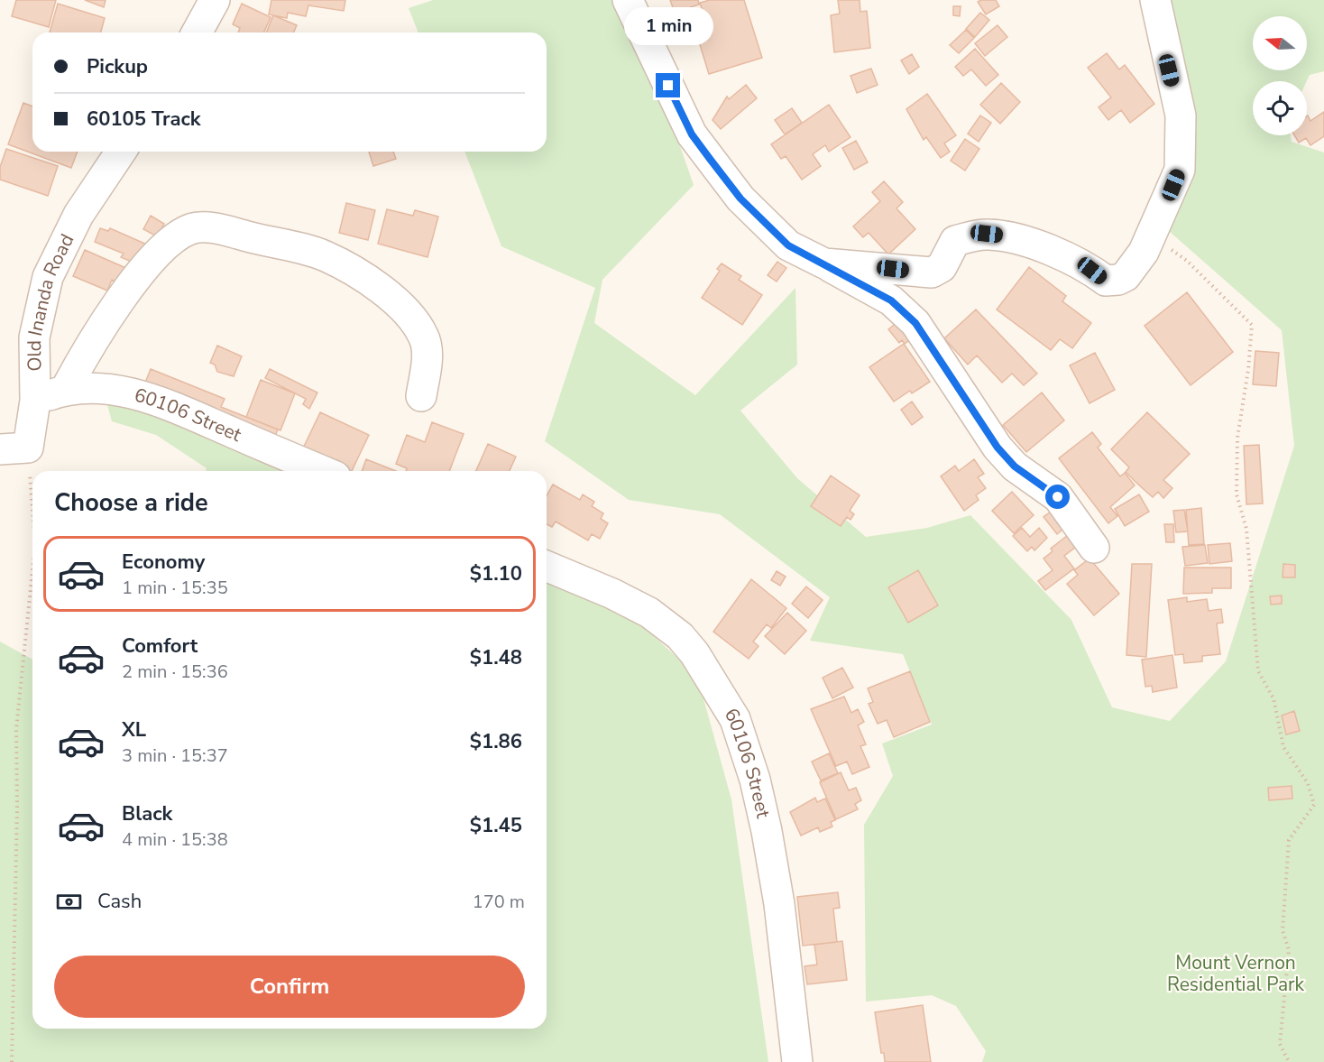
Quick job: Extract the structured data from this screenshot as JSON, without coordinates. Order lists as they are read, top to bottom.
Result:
{
  "streets": {
    "street": ["Old Inanda Road", "60106 Street"]
  },
  "crossings": [
    ["Old Inanda Road", "60106 Street"]
  ],
  "parks": ["Mount Vernon Residential Park"],
  "north": "left",
  "page": {
    "bubble": "1 min",
    "banner": ["Pickup", "60105 Track"],
    "heading": "Choose a ride",
    "list": [
      {
        "name": "Economy",
        "note": "1 min · 15:35",
        "value": "$1.10"
      },
      {
        "name": "Comfort",
        "note": "2 min · 15:36",
        "value": "$1.48"
      },
      {
        "name": "XL",
        "note": "3 min · 15:37",
        "value": "$1.86"
      },
      {
        "name": "Black",
        "note": "4 min · 15:38",
        "value": "$1.45"
      }
    ],
    "pay": ["Cash", "170 m"],
    "buttons": "Confirm"
  }
}
